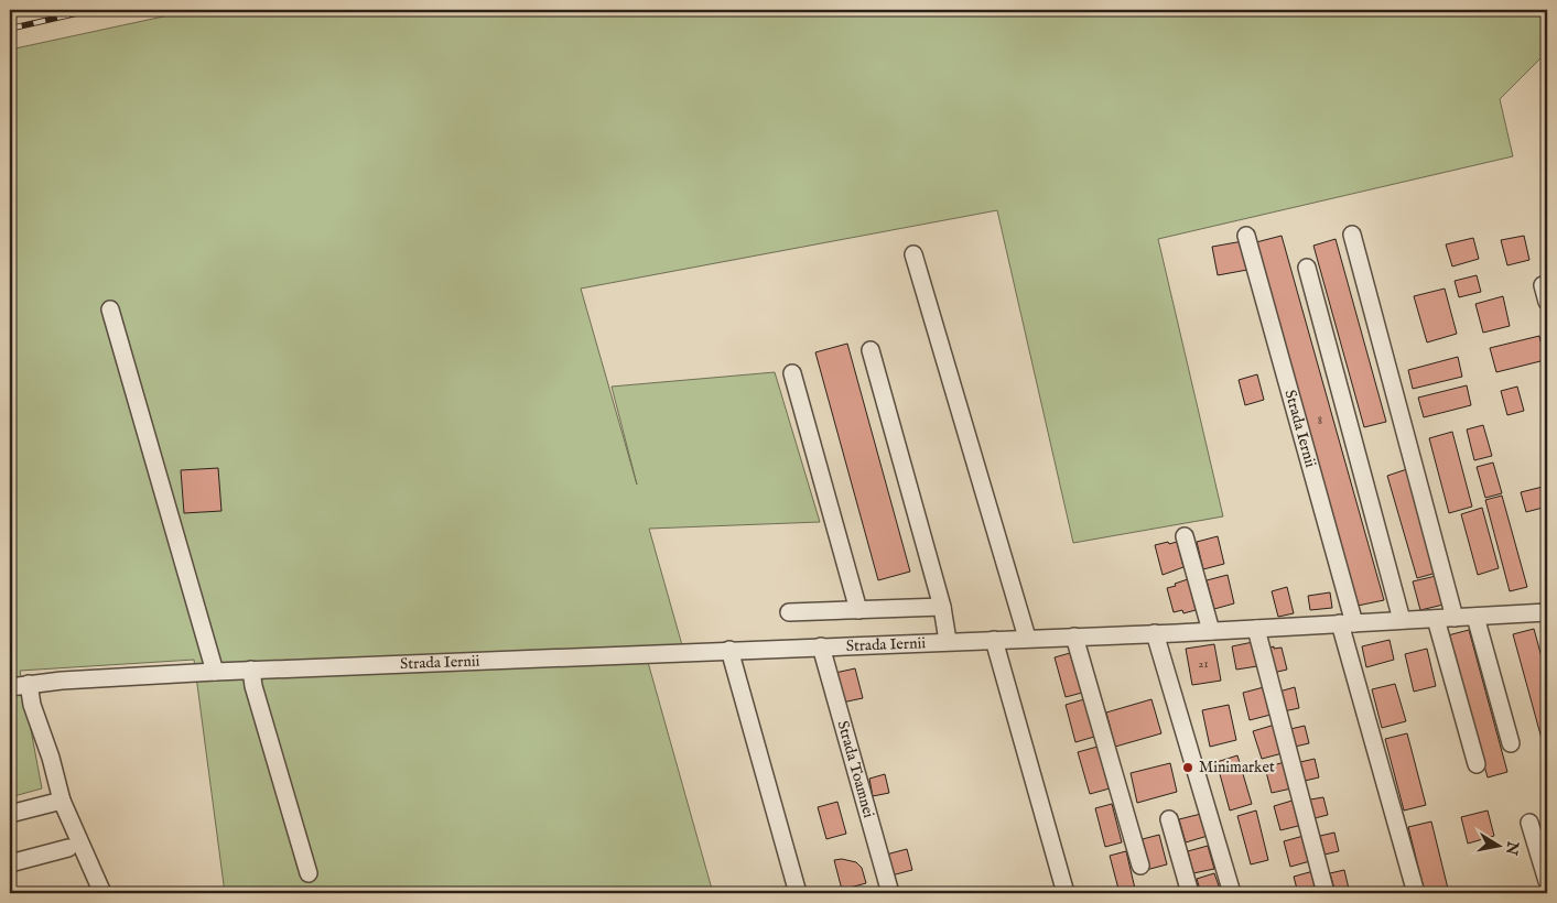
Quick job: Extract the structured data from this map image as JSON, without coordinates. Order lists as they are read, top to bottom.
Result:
{
  "streets": {
    "street": ["Strada Iernii", "Strada Toamnei"]
  },
  "crossings": [
    ["Strada Iernii", "Strada Toamnei"]
  ],
  "places": ["Minimarket"],
  "house_numbers": ["8", "21"],
  "north": "right"
}
